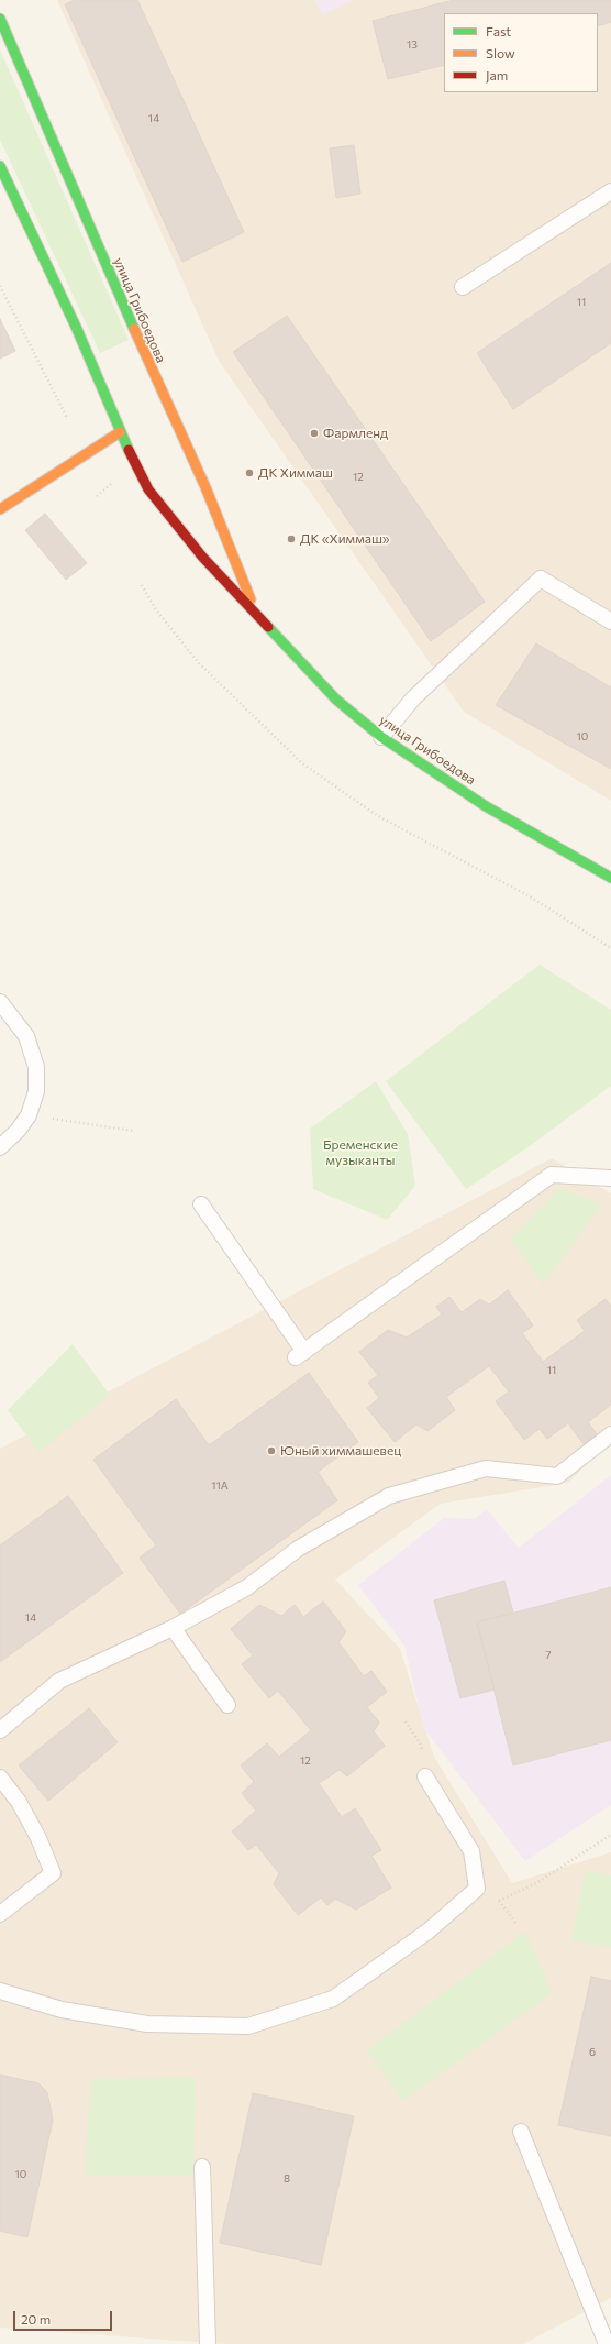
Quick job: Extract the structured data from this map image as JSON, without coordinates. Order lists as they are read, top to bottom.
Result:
{
  "streets": {
    "main road": ["улица Грибоедова"]
  },
  "parks": ["Бременские музыканты"],
  "places": [
    "Фармленд",
    "ДК Химмаш",
    "ДК «Химмаш»",
    "Юный химмашевец"
  ],
  "house_numbers": [
    "13",
    "14",
    "11",
    "12",
    "10",
    "11",
    "11А",
    "14",
    "7",
    "12",
    "6",
    "10",
    "8"
  ],
  "legend": ["Fast", "Slow", "Jam"],
  "scale_bar": "20 m"
}
